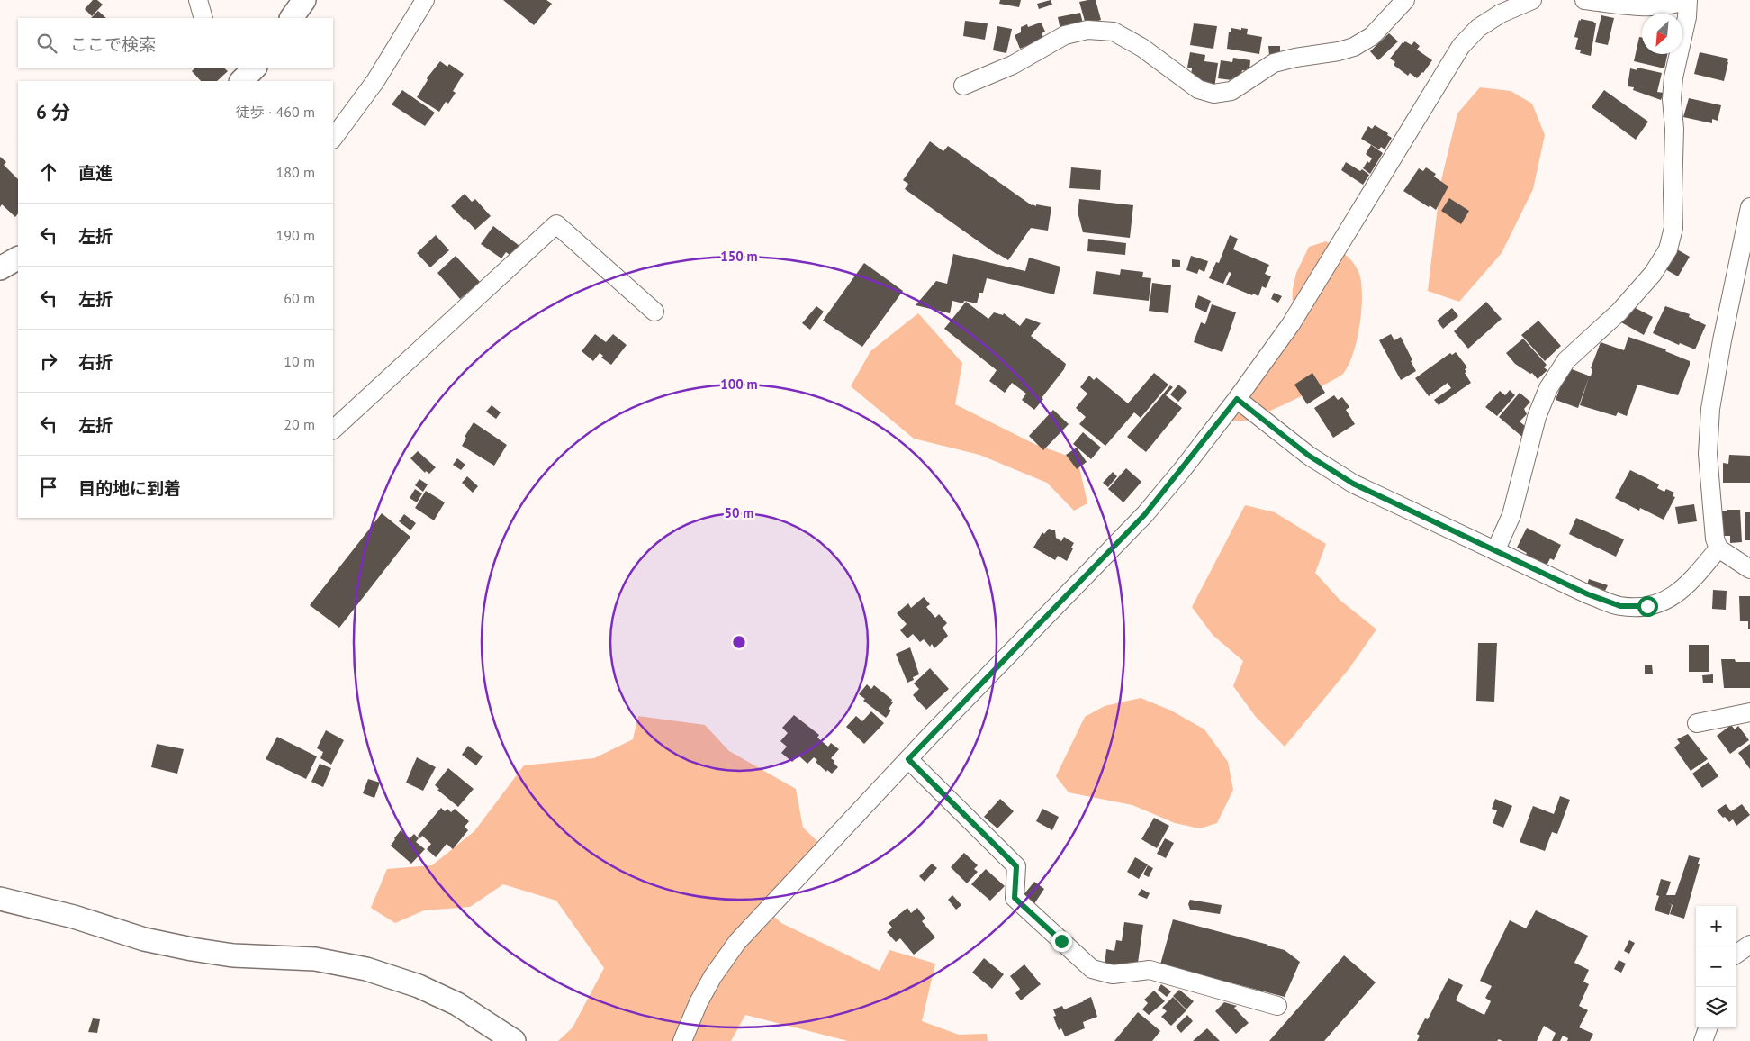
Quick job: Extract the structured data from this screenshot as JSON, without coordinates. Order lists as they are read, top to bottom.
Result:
{
  "north": "bottom left",
  "page": {
    "search": "ここで検索",
    "heading": ["6 分", "徒歩 · 460 m"],
    "list": [
      ["直進", "180 m"],
      ["左折", "190 m"],
      ["左折", "60 m"],
      ["右折", "10 m"],
      ["左折", "20 m"],
      "目的地に到着"
    ],
    "map_buttons": ["+", "−"]
  },
  "rings": ["150 m", "100 m", "50 m"]
}
